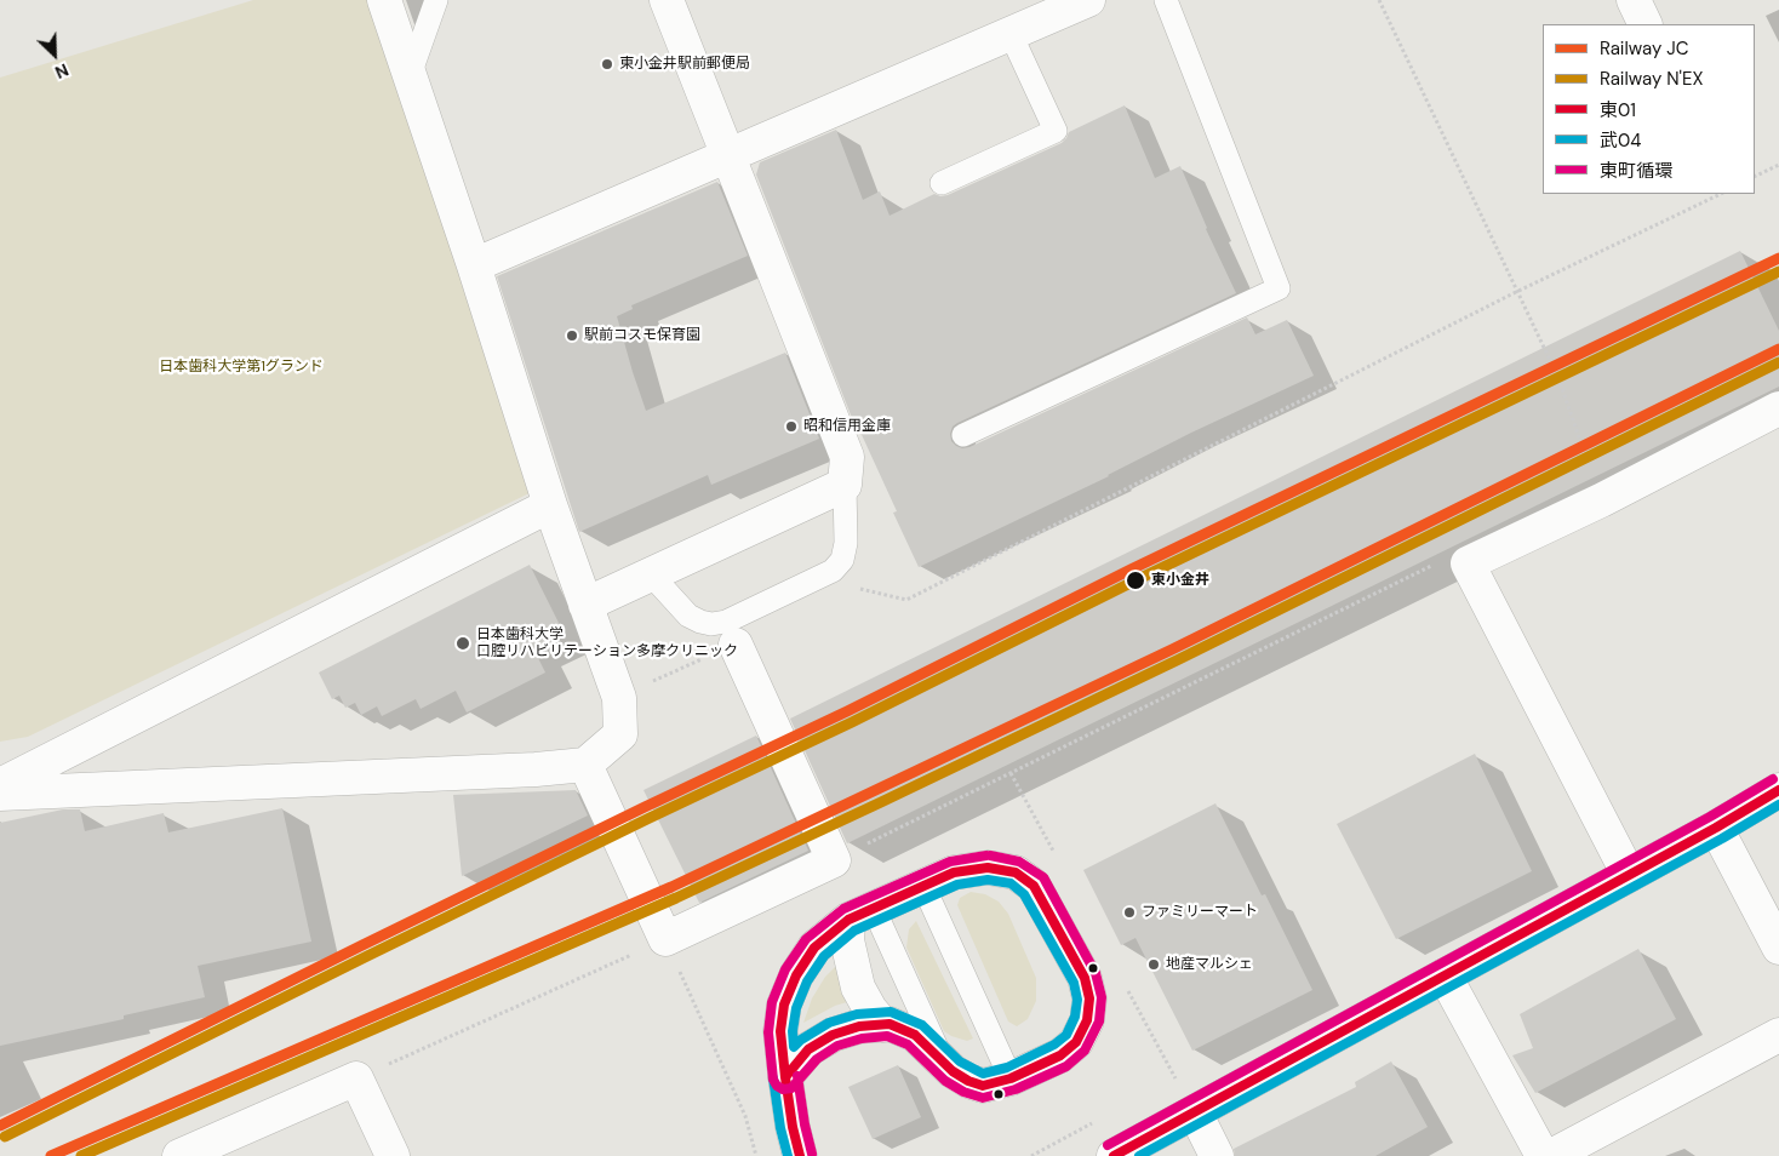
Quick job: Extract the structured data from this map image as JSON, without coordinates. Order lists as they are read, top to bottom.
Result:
{
  "parks": ["日本歯科大学第1グランド"],
  "places": [
    "東小金井駅前郵便局",
    "駅前コスモ保育園",
    "昭和信用金庫",
    "東小金井",
    "日本歯科大学 口腔リハビリテーション多摩クリニック",
    "ファミリーマート",
    "地産マルシェ"
  ],
  "lines": [
    "rail line JC",
    "rail line N'EX",
    "transit line 東町循環",
    "transit line 東01",
    "transit line 武04"
  ],
  "legend": [
    "Railway JC",
    "Railway N'EX",
    "東01",
    "武04",
    "東町循環"
  ],
  "north": "bottom right"
}
